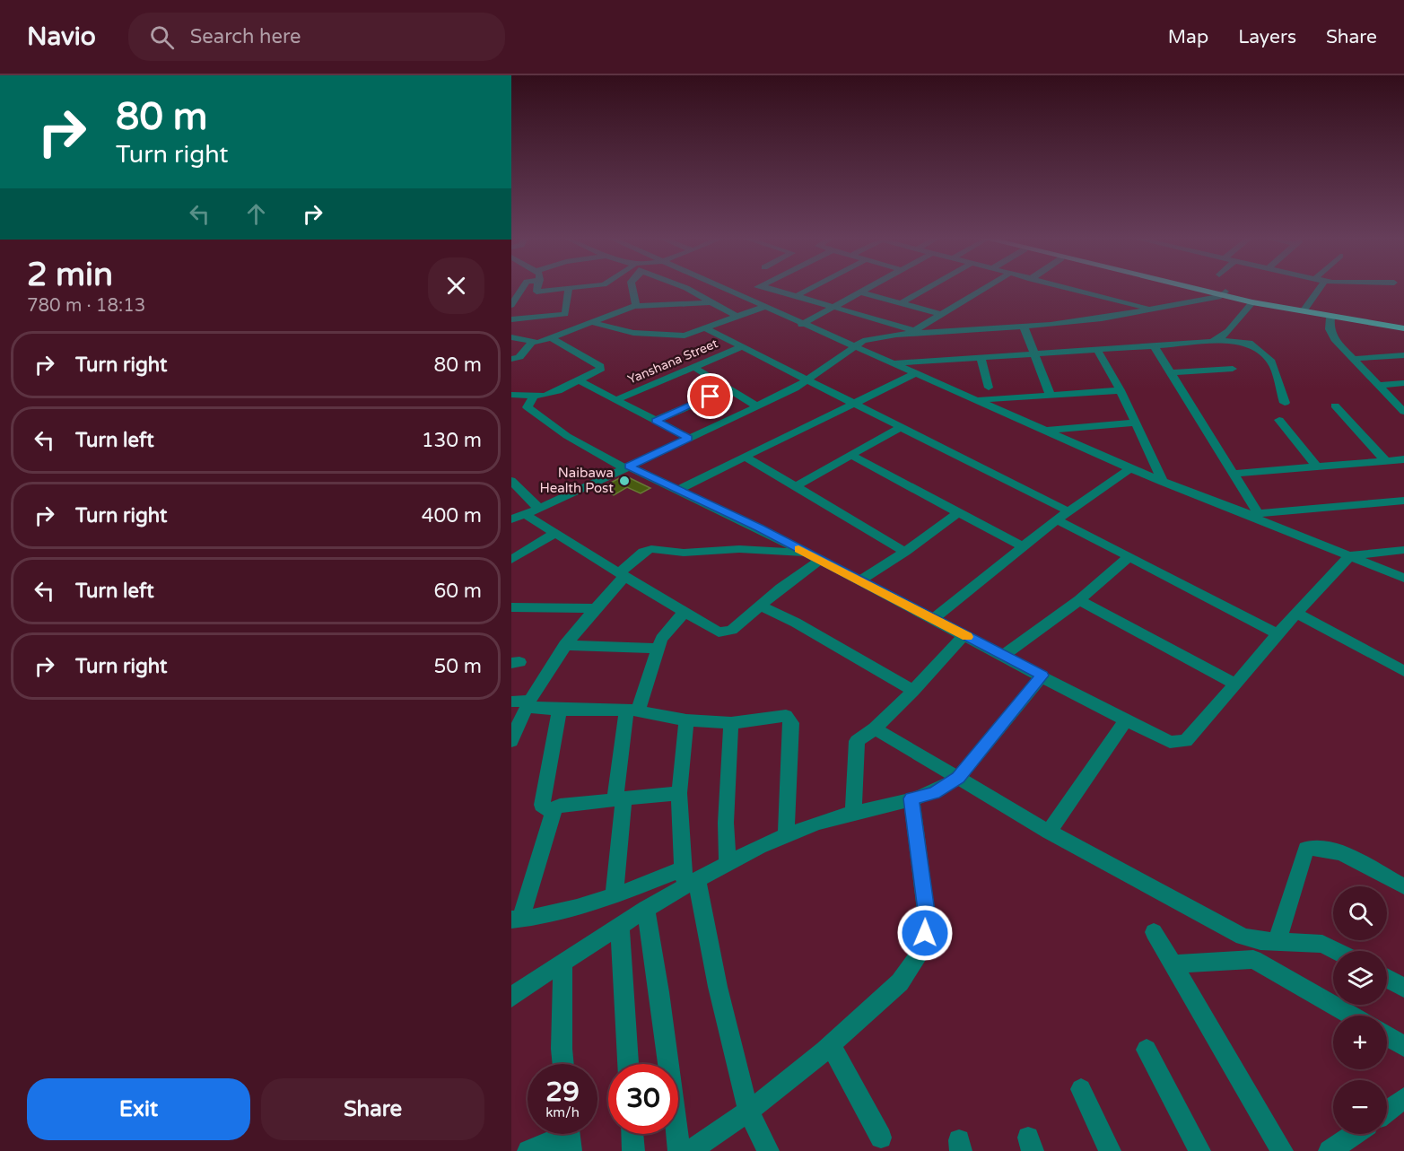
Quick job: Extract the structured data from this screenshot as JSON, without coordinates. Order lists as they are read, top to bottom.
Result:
{
  "streets": {
    "street": ["Yanshana Street"]
  },
  "places": ["Naibawa Health Post"],
  "page": {
    "header": "Navio",
    "search": "Search here",
    "nav": ["Map", "Layers", "Share"],
    "turn": ["80 m", "Turn right"],
    "heading": ["2 min", "780 m · 18:13"],
    "list": [
      {
        "name": "Turn right",
        "value": "80 m"
      },
      {
        "name": "Turn left",
        "value": "130 m"
      },
      {
        "name": "Turn right",
        "value": "400 m"
      },
      {
        "name": "Turn left",
        "value": "60 m"
      },
      {
        "name": "Turn right",
        "value": "50 m"
      }
    ],
    "map_buttons": ["+", "−"],
    "speed": "29 km/h",
    "limit": "30",
    "buttons": ["Exit", "Share"]
  }
}
